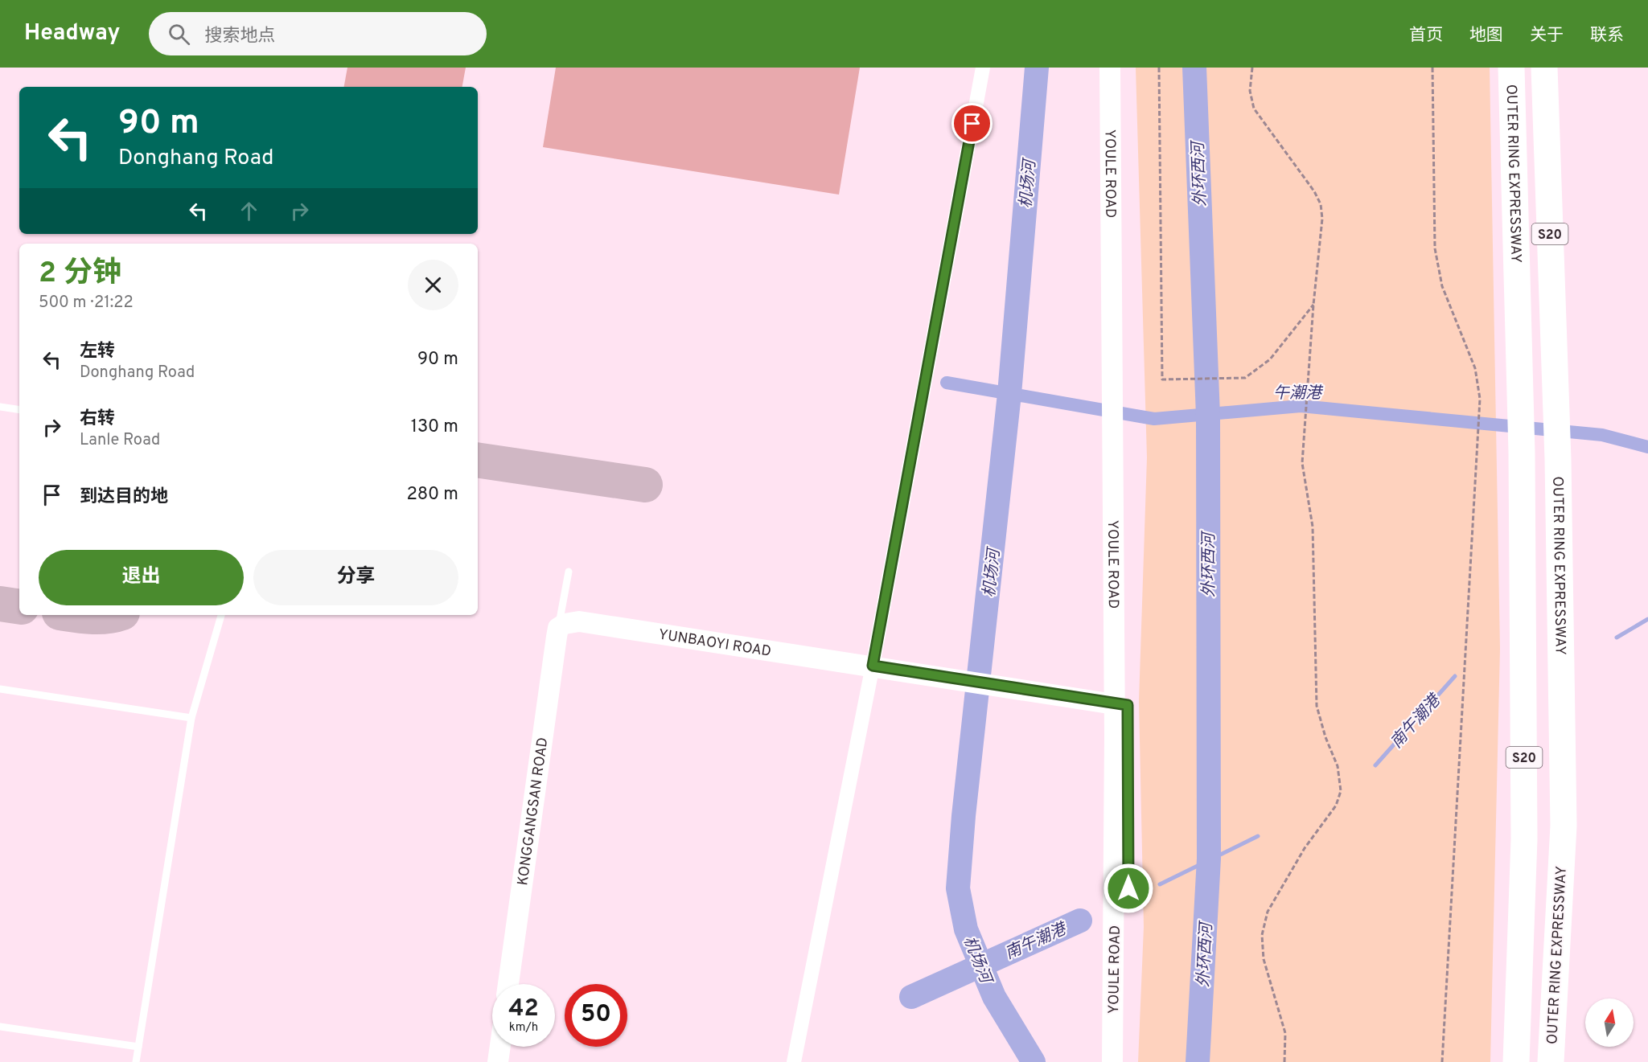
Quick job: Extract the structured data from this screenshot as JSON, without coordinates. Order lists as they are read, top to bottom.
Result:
{
  "streets": {
    "highway": ["OUTER RING EXPRESSWAY", "S20"],
    "main road": ["YOULE ROAD", "YUNBAOYI ROAD", "KONGGANGSAN ROAD"]
  },
  "crossings": [
    ["YOULE ROAD", "YUNBAOYI ROAD"],
    ["YUNBAOYI ROAD", "KONGGANGSAN ROAD"]
  ],
  "water": [
    "外环西河",
    "机场河",
    "午潮港",
    "南午潮港"
  ],
  "north": "top",
  "page": {
    "header": "Headway",
    "search": "搜索地点",
    "nav": [
      "首页",
      "地图",
      "关于",
      "联系"
    ],
    "turn": ["90 m", "Donghang Road"],
    "heading": ["2 分钟", "500 m · 21:22"],
    "list": [
      {
        "name": "左转",
        "note": "Donghang Road",
        "value": "90 m"
      },
      {
        "name": "右转",
        "note": "Lanle Road",
        "value": "130 m"
      },
      {
        "name": "到达目的地",
        "value": "280 m"
      }
    ],
    "buttons": ["退出", "分享"],
    "speed": "42 km/h",
    "limit": "50"
  }
}
